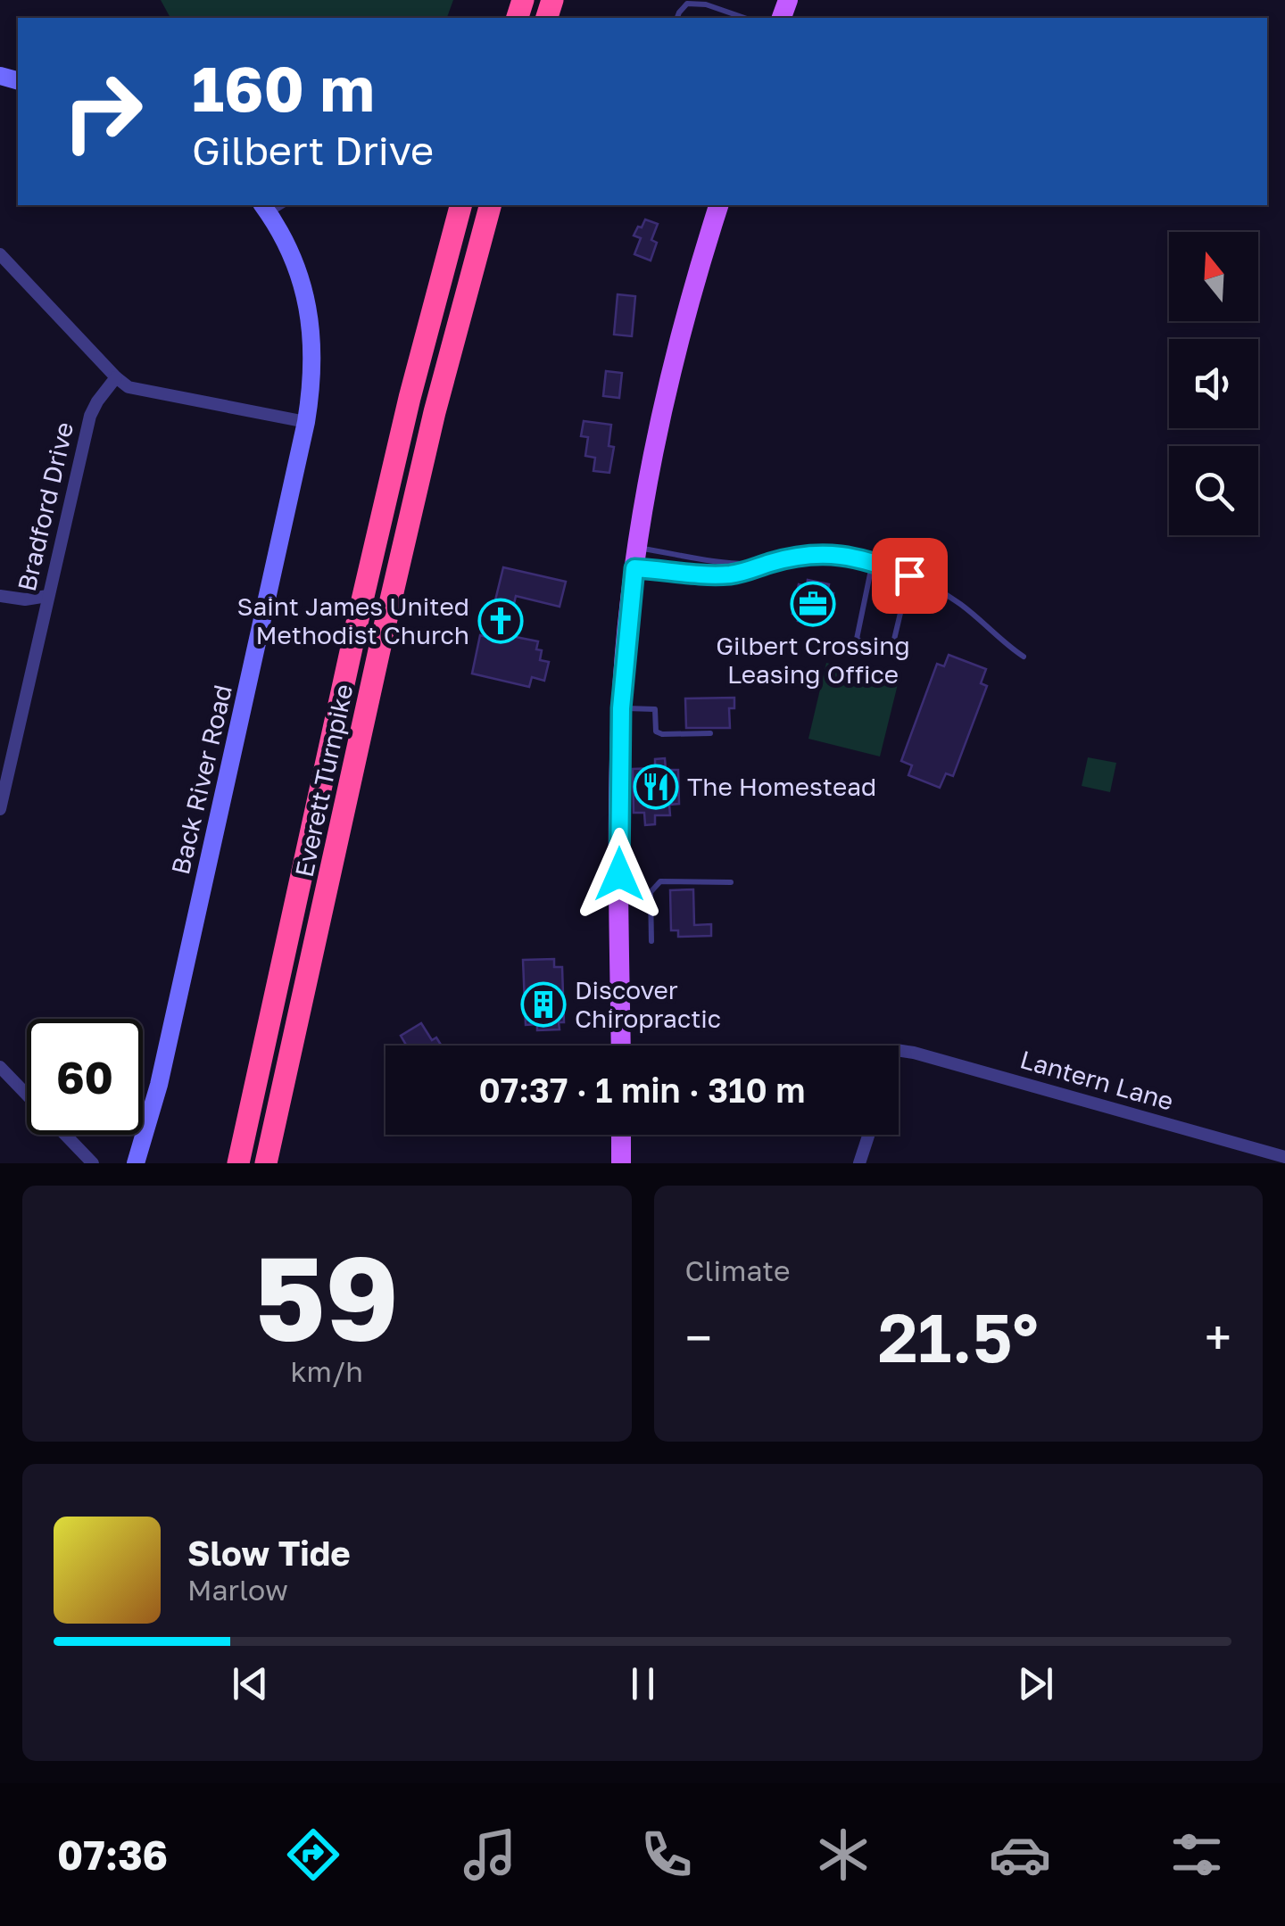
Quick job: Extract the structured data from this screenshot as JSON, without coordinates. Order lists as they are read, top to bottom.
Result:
{
  "streets": {
    "highway": ["Everett Turnpike"],
    "street": ["Bradford Drive", "Back River Road", "Lantern Lane"]
  },
  "places": {
    "office": ["Gilbert Crossing Leasing Office"],
    "church": ["Saint James United Methodist Church"],
    "restaurant": ["The Homestead"],
    "building": ["Discover Chiropractic"]
  },
  "north": "top",
  "page": {
    "turn": ["160 m", "Gilbert Drive"],
    "limit": "60",
    "trip": "07:37 · 1 min · 310 m",
    "tile": [
      ["59", "km/h"],
      "Climate"
    ],
    "heat": ["−", "21.5°", "+"],
    "song": ["Slow Tide", "Marlow"],
    "tabs": "07:36"
  }
}
